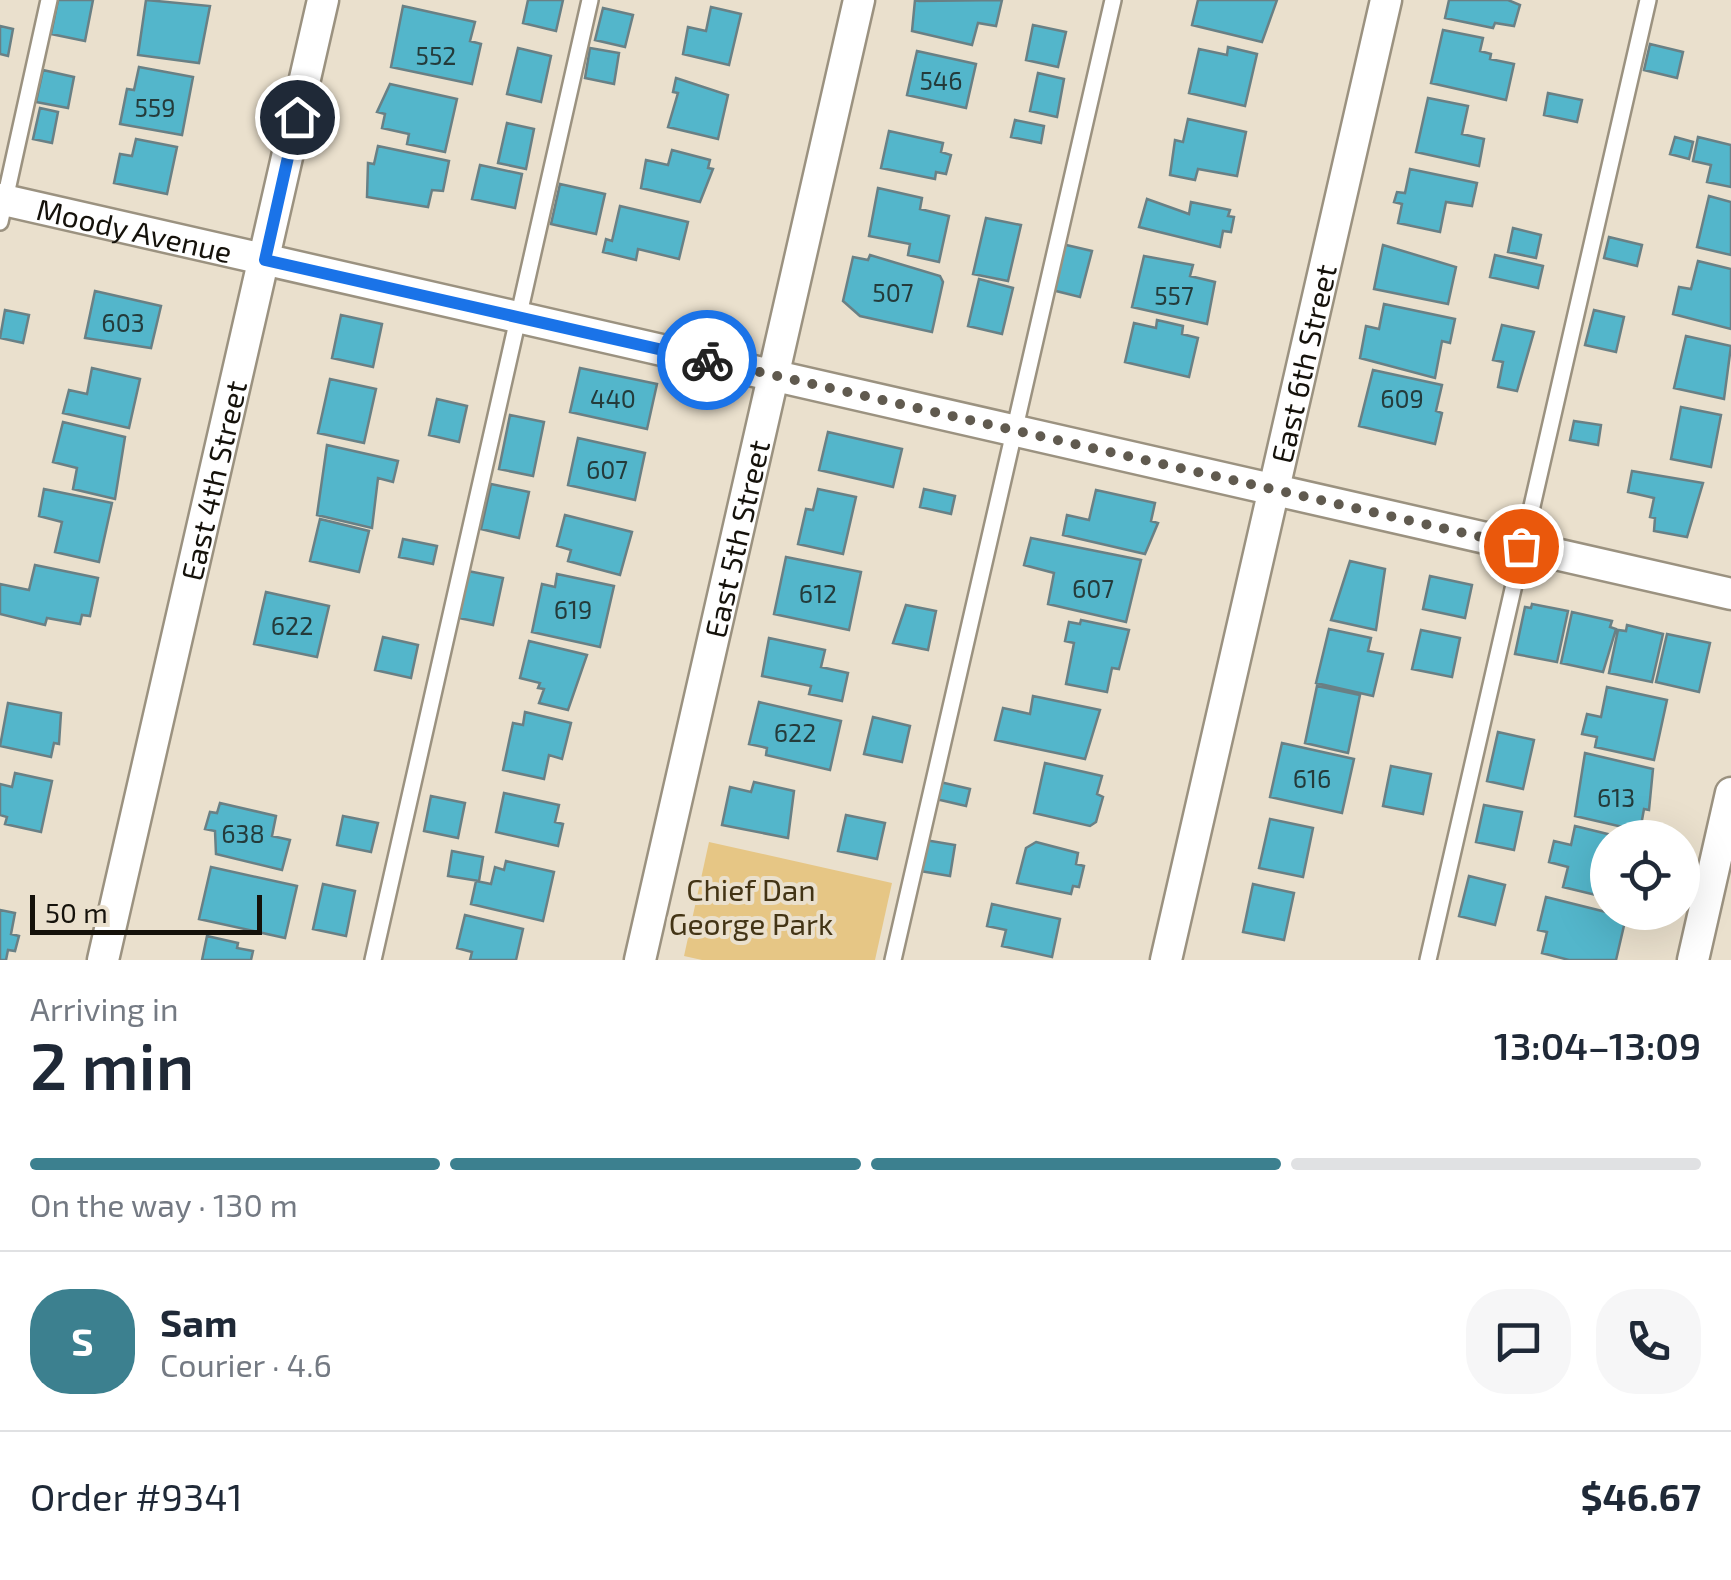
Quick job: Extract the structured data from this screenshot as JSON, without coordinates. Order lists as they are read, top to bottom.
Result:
{
  "streets": {
    "street": [
      "Moody Avenue",
      "East 6th Street",
      "East 4th Street",
      "East 5th Street"
    ]
  },
  "crossings": [
    ["Moody Avenue", "East 6th Street"],
    ["Moody Avenue", "East 4th Street"],
    ["Moody Avenue", "East 5th Street"]
  ],
  "parks": ["Chief Dan George Park"],
  "house_numbers": [
    "552",
    "546",
    "559",
    "507",
    "557",
    "603",
    "440",
    "609",
    "607",
    "607",
    "612",
    "619",
    "622",
    "622",
    "616",
    "613",
    "638"
  ],
  "scale_bar": "50 m",
  "page": {
    "scale": "50 m",
    "heading": ["2 min", "Arriving in", "13:04–13:09"],
    "panel": [
      "Sam",
      "Courier · 4.6",
      "Order #9341",
      "$46.67"
    ],
    "bar": "On the way · 130 m",
    "round": "S"
  }
}
